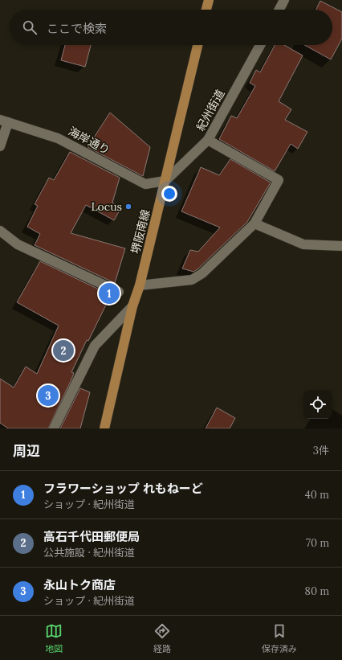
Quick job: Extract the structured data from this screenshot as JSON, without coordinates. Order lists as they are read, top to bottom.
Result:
{
  "streets": {
    "main road": ["堺阪南線"],
    "street": ["紀州街道", "海岸通り"]
  },
  "crossings": [
    ["紀州街道", "海岸通り"],
    ["紀州街道", "堺阪南線"],
    ["海岸通り", "堺阪南線"]
  ],
  "places": ["Locus"],
  "page": {
    "search": "ここで検索",
    "pins": ["1", "2", "3"],
    "heading": ["周辺", "3件"],
    "list": [
      {
        "mark": "1",
        "name": "フラワーショップ れもねーど",
        "note": "ショップ · 紀州街道",
        "value": "40 m"
      },
      {
        "mark": "2",
        "name": "高石千代田郵便局",
        "note": "公共施設 · 紀州街道",
        "value": "70 m"
      },
      {
        "mark": "3",
        "name": "永山トク商店",
        "note": "ショップ · 紀州街道",
        "value": "80 m"
      }
    ],
    "nav": ["地図", "経路", "保存済み"]
  }
}
